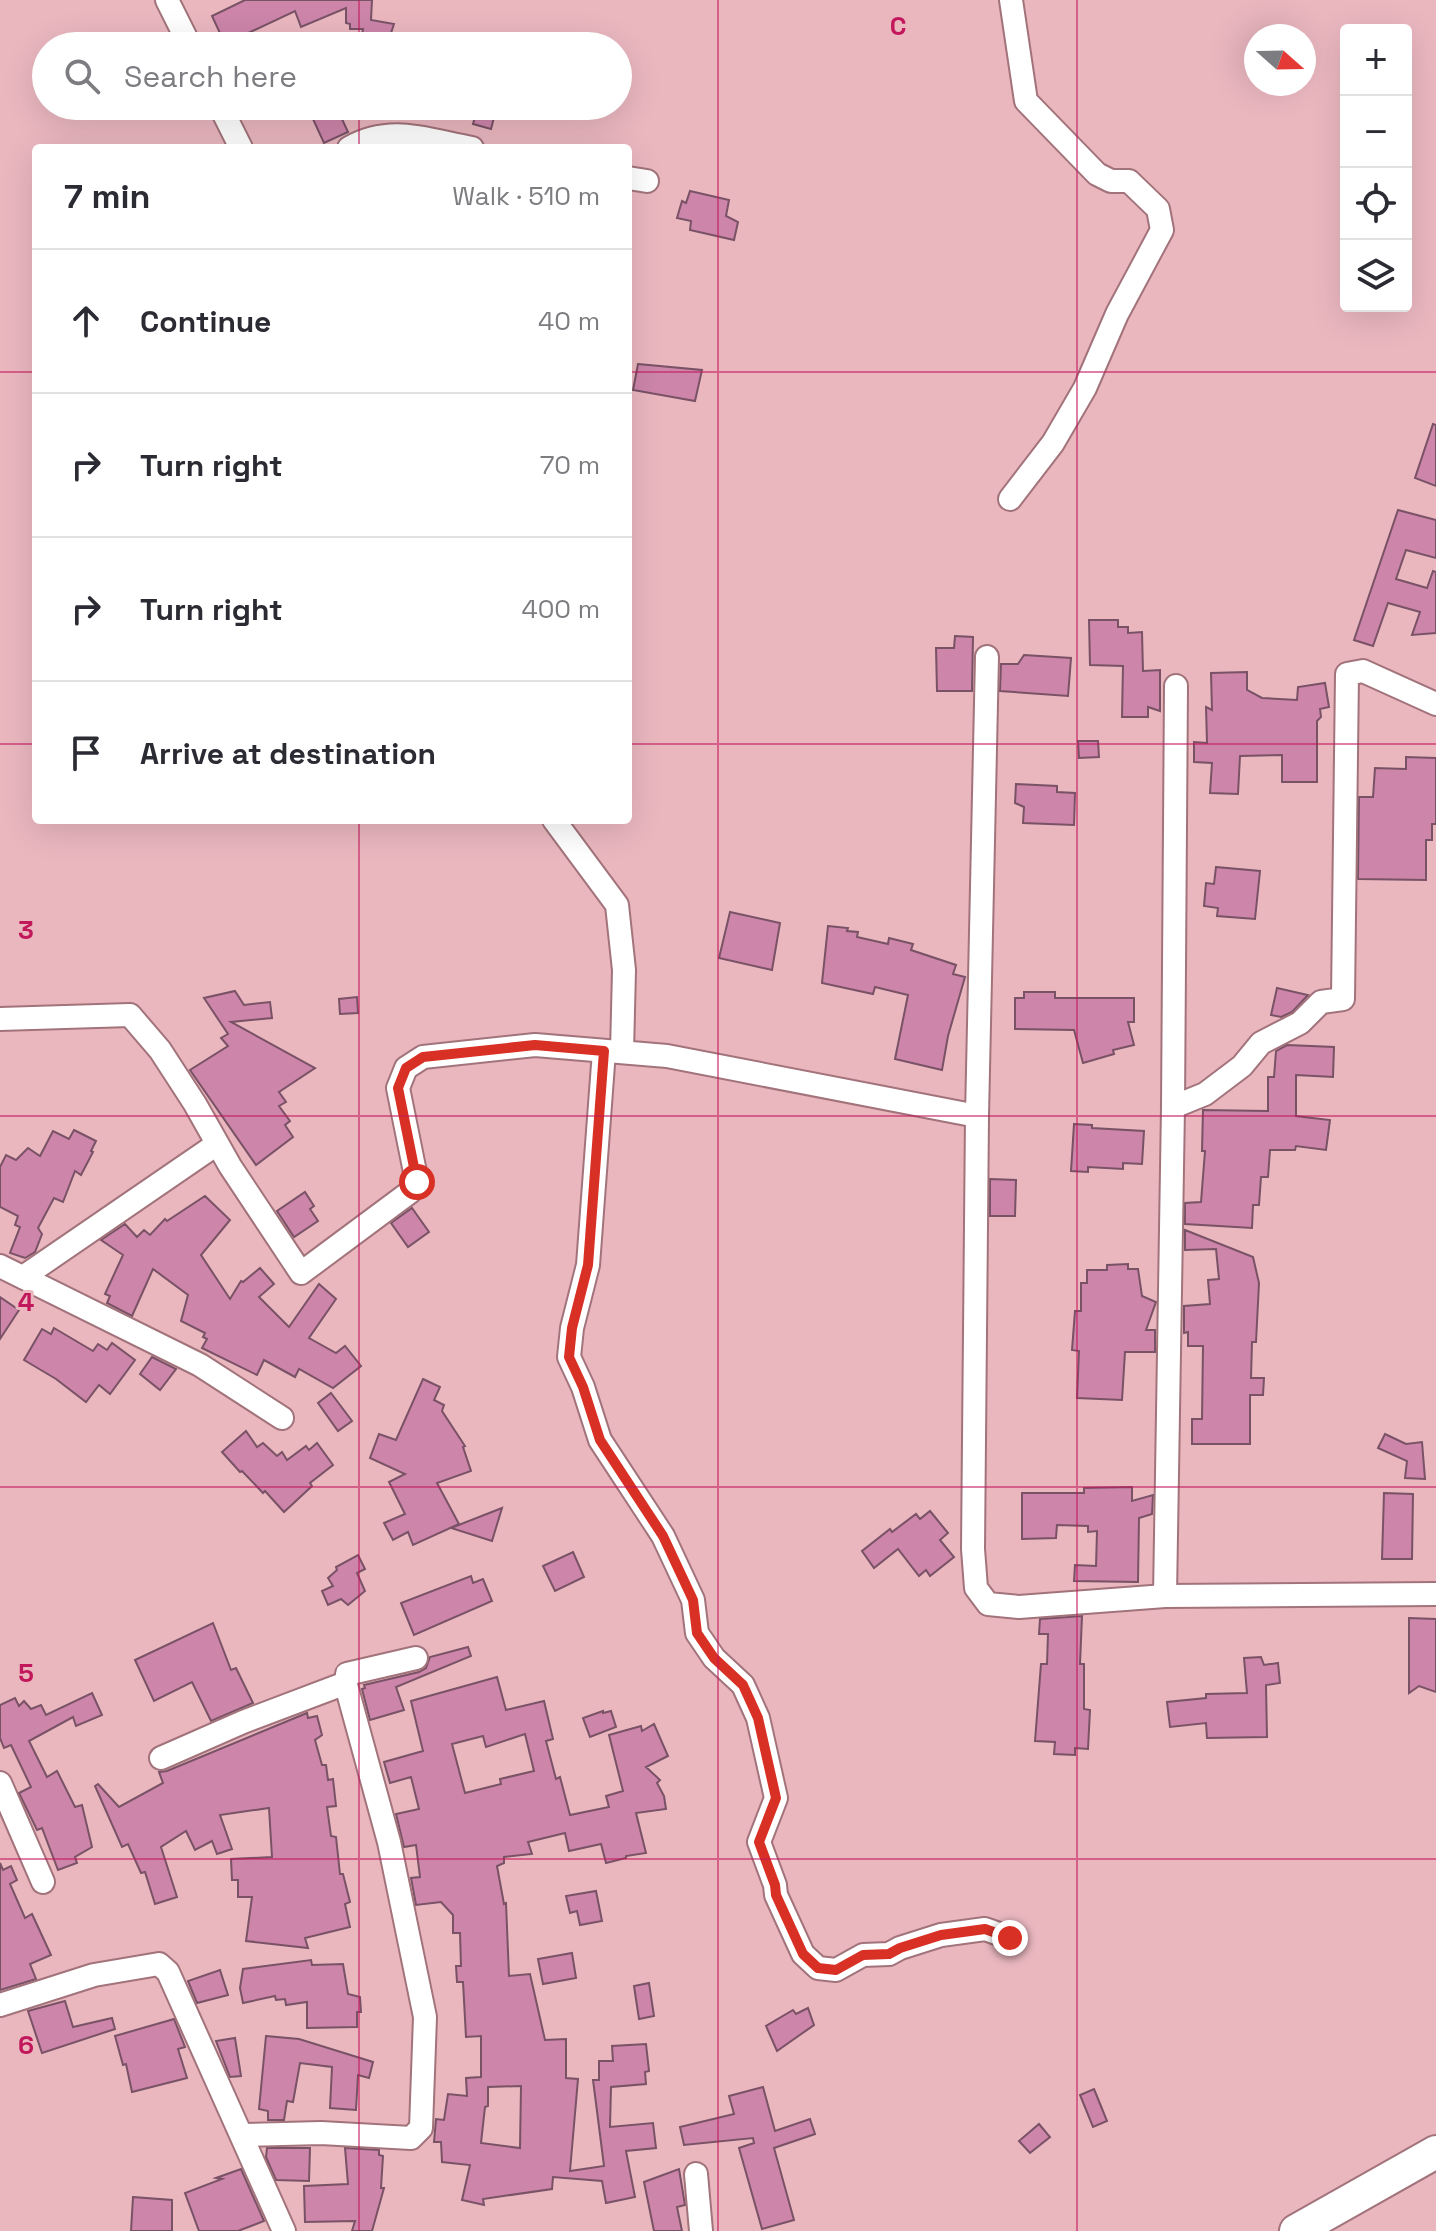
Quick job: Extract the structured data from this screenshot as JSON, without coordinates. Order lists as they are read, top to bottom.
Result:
{
  "north": "right",
  "page": {
    "map_buttons": ["+", "−"],
    "search": "Search here",
    "heading": ["7 min", "Walk · 510 m"],
    "list": [
      ["Continue", "40 m"],
      ["Turn right", "70 m"],
      ["Turn right", "400 m"],
      "Arrive at destination"
    ]
  },
  "grid": {
    "columns": ["C"],
    "rows": [
      "3",
      "4",
      "5",
      "6"
    ]
  }
}
